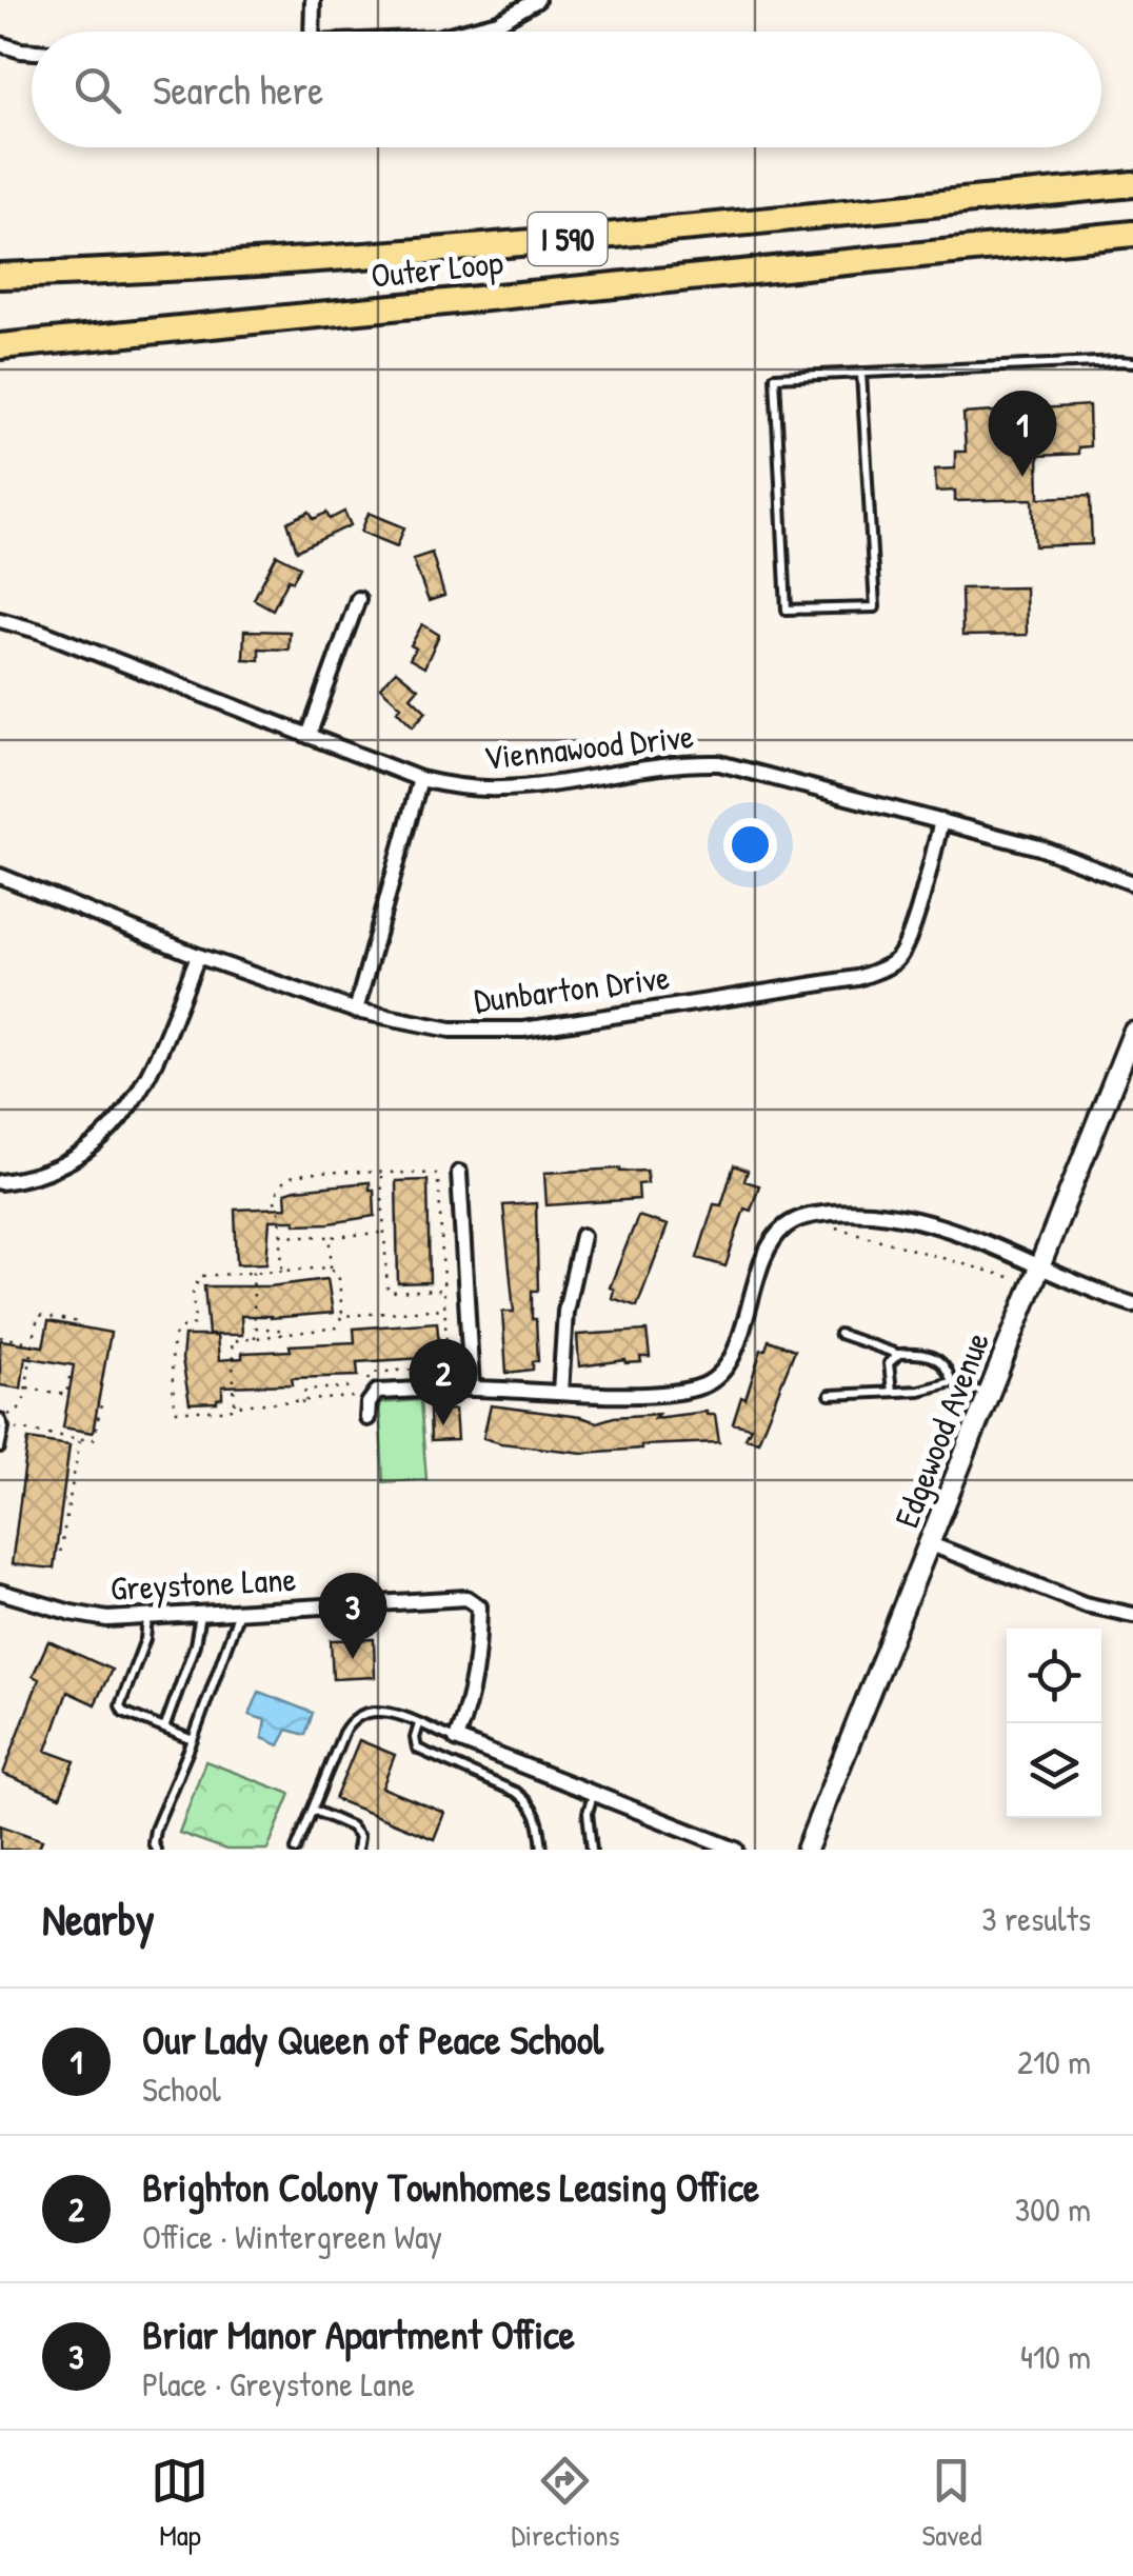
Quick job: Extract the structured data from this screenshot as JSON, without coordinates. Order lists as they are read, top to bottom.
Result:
{
  "streets": {
    "highway": ["I 590", "Outer Loop"],
    "street": [
      "Viennawood Drive",
      "Dunbarton Drive",
      "Edgewood Avenue",
      "Greystone Lane"
    ]
  },
  "crossings": [
    ["Viennawood Drive", "Dunbarton Drive"]
  ],
  "page": {
    "search": "Search here",
    "pins": ["1", "2", "3"],
    "heading": ["Nearby", "3 results"],
    "list": [
      {
        "mark": "1",
        "name": "Our Lady Queen of Peace School",
        "note": "School",
        "value": "210 m"
      },
      {
        "mark": "2",
        "name": "Brighton Colony Townhomes Leasing Office",
        "note": "Office · Wintergreen Way",
        "value": "300 m"
      },
      {
        "mark": "3",
        "name": "Briar Manor Apartment Office",
        "note": "Place · Greystone Lane",
        "value": "410 m"
      }
    ],
    "nav": ["Map", "Directions", "Saved"]
  }
}
